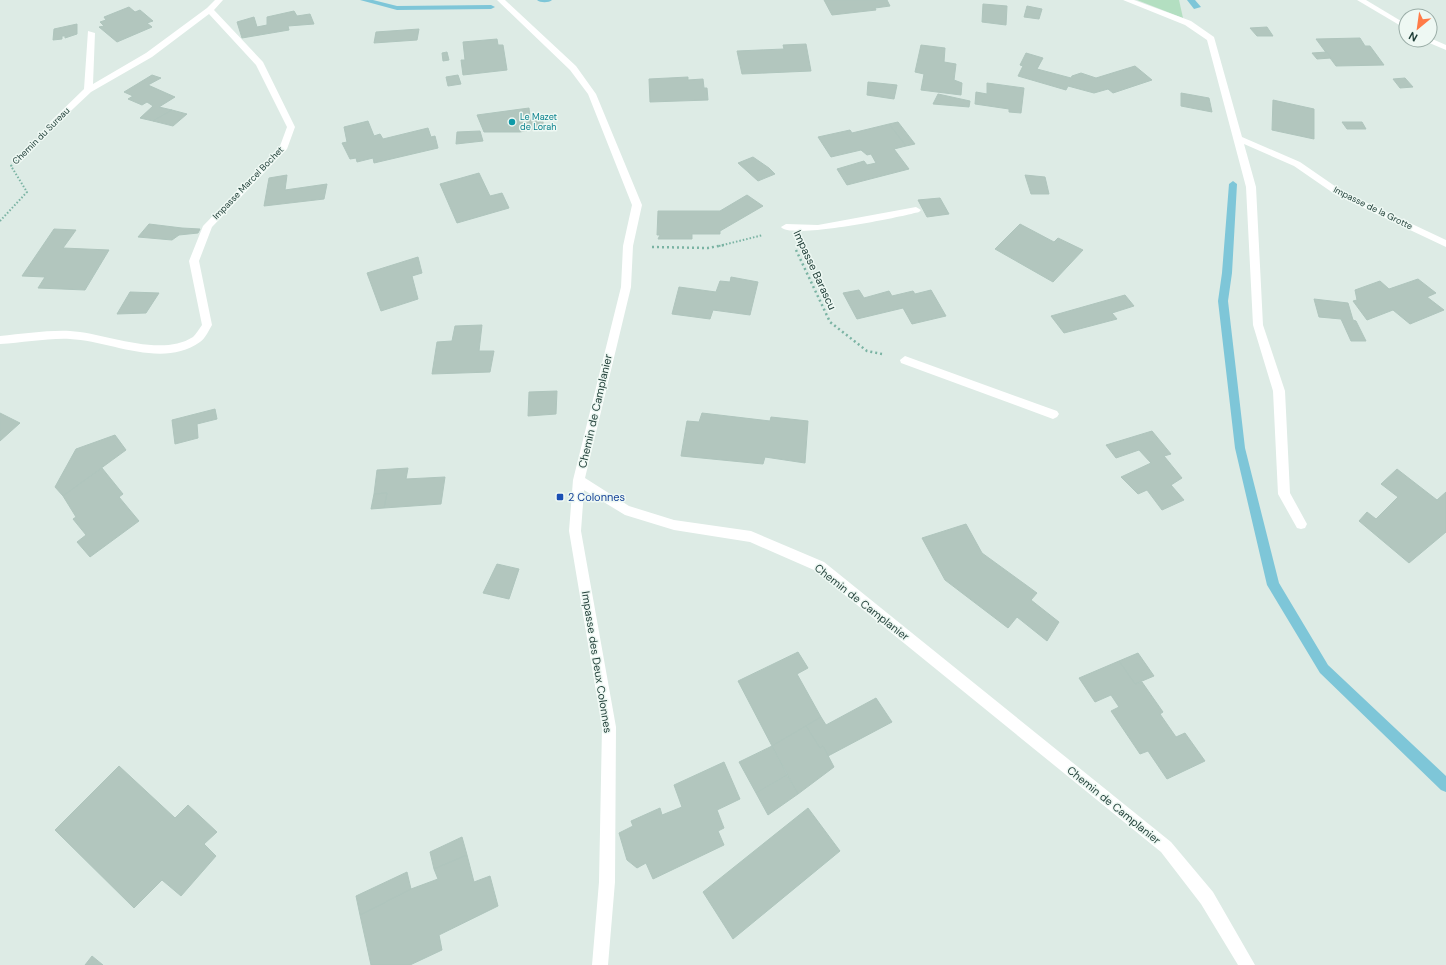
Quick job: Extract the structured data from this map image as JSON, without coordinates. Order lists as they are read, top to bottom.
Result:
{
  "streets": {
    "street": [
      "Chemin du Sureau",
      "Impasse Marcel Bochet",
      "Impasse de la Grotte",
      "Chemin de Camplanier",
      "Impasse des Deux Colonnes"
    ],
    "path": ["Impasse Barascu"]
  },
  "crossings": [
    ["Chemin du Sureau", "Impasse Marcel Bochet"],
    ["Impasse Barascu", "Chemin de Camplanier"],
    ["Chemin de Camplanier", "Impasse des Deux Colonnes"]
  ],
  "places": {
    "other": ["Le Mazet de Lorah"],
    "transit": ["2 Colonnes"]
  },
  "north": "bottom left"
}
